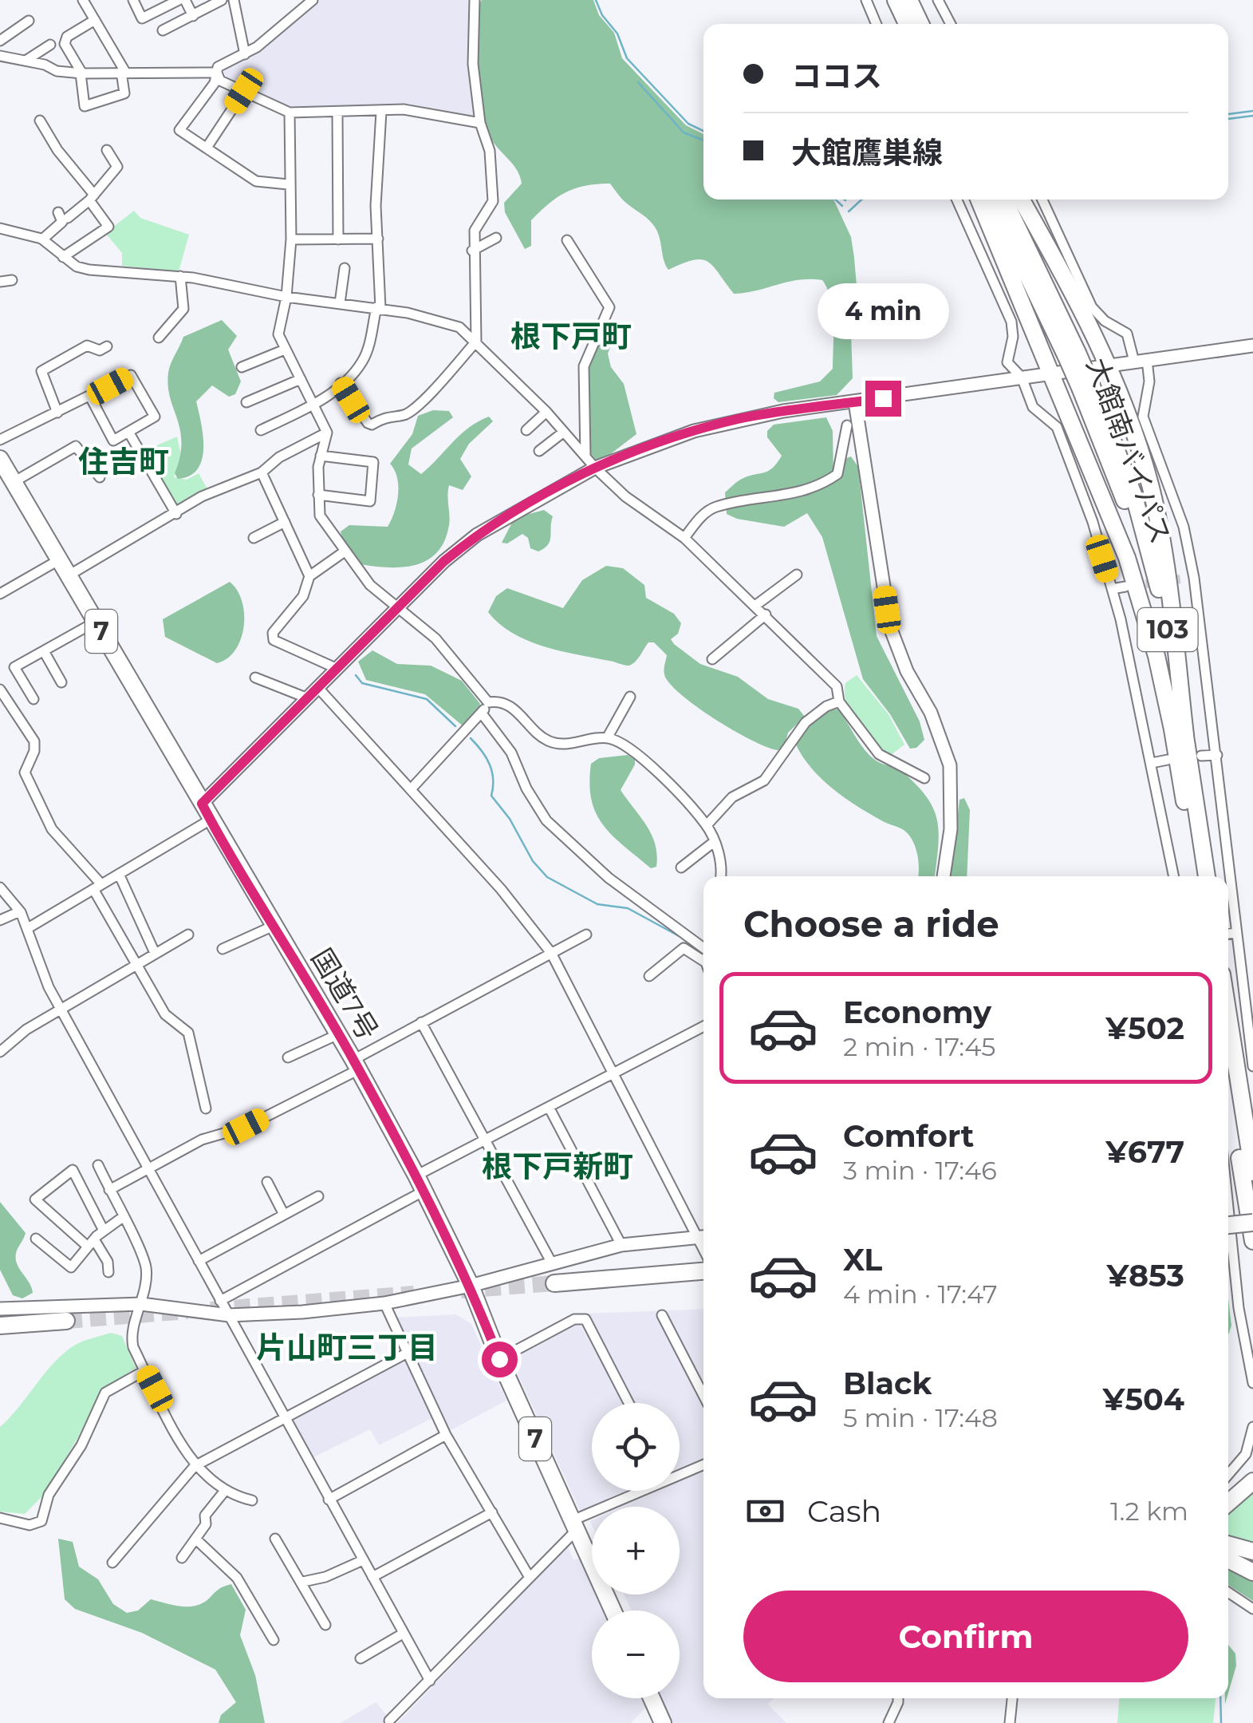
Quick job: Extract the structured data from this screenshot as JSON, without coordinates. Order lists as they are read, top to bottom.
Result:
{
  "streets": {
    "highway": [
      "大館南バイパス",
      "103",
      "7",
      "国道7号"
    ]
  },
  "districts": [
    "根下戸町",
    "住吉町",
    "根下戸新町",
    "片山町三丁目"
  ],
  "page": {
    "banner": ["ココス", "大館鷹巣線"],
    "bubble": "4 min",
    "heading": "Choose a ride",
    "list": [
      {
        "name": "Economy",
        "note": "2 min · 17:45",
        "value": "¥502"
      },
      {
        "name": "Comfort",
        "note": "3 min · 17:46",
        "value": "¥677"
      },
      {
        "name": "XL",
        "note": "4 min · 17:47",
        "value": "¥853"
      },
      {
        "name": "Black",
        "note": "5 min · 17:48",
        "value": "¥504"
      }
    ],
    "map_buttons": ["+", "−"],
    "pay": ["Cash", "1.2 km"],
    "buttons": "Confirm"
  }
}
